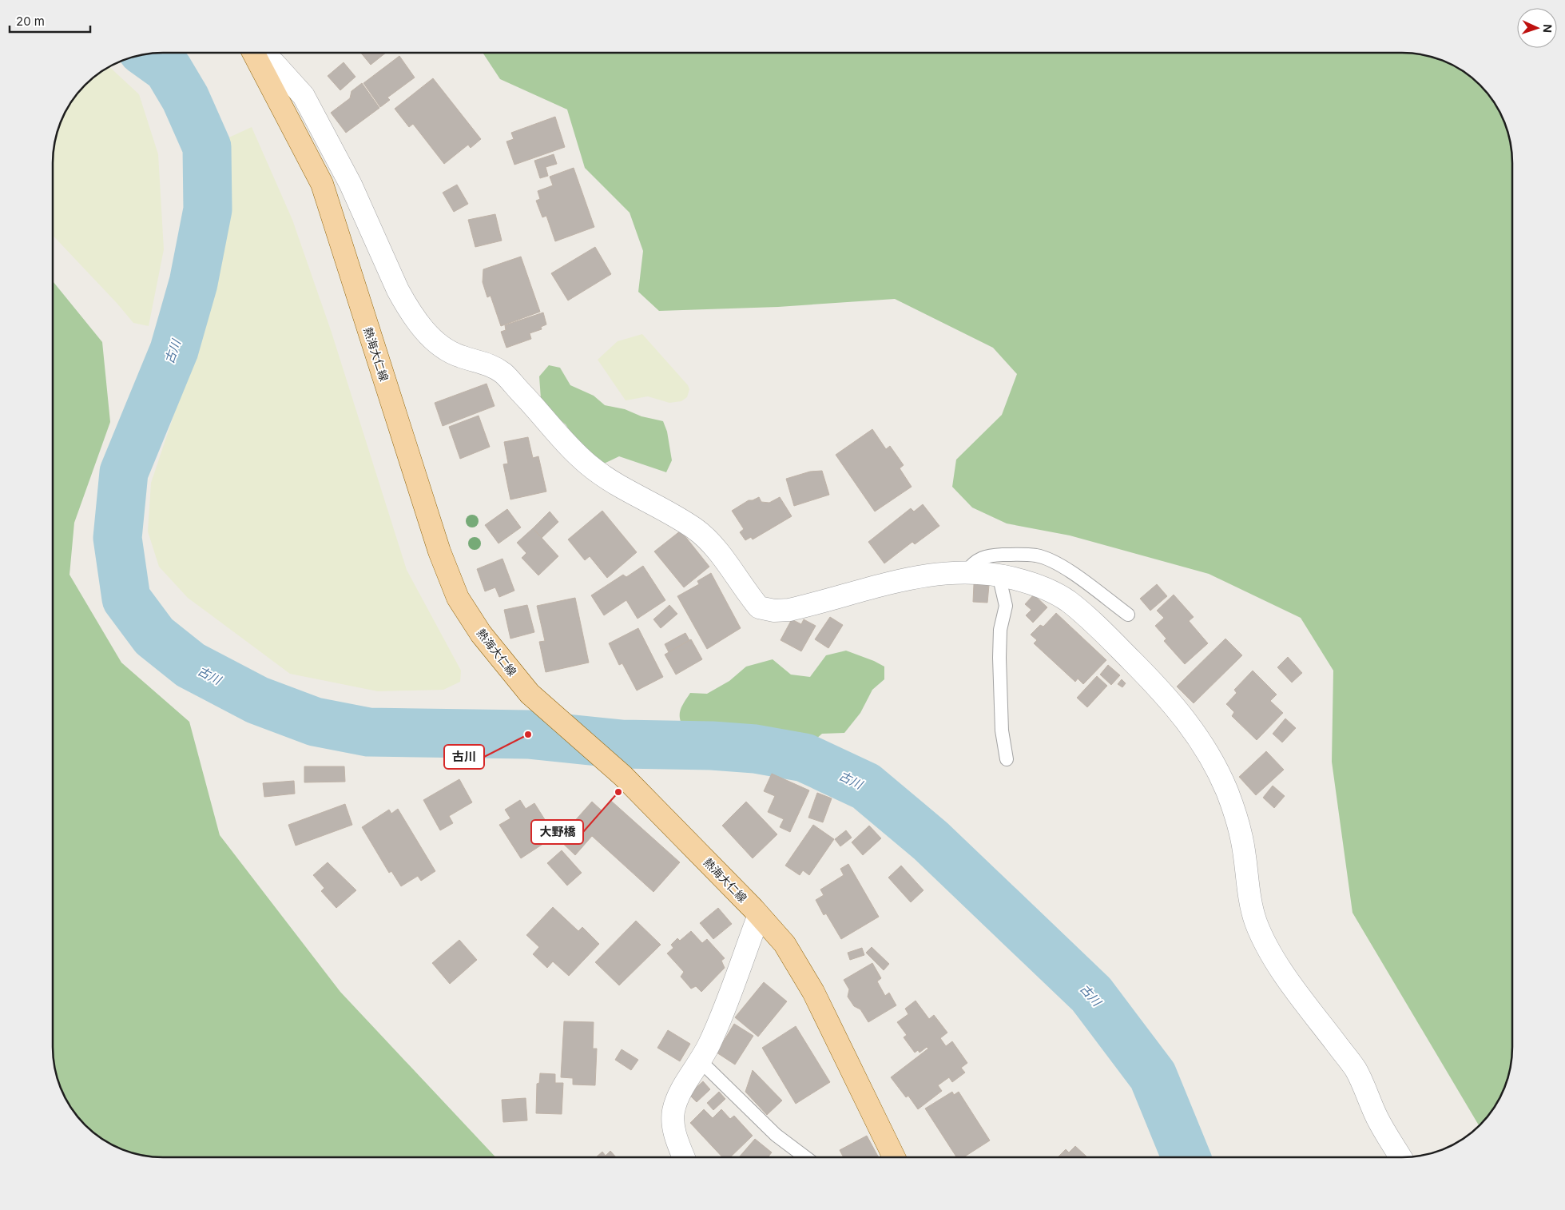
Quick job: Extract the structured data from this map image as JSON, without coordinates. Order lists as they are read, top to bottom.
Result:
{
  "streets": {
    "main road": ["熱海大仁線"]
  },
  "water": ["古川"],
  "places": ["古川", "大野橋"],
  "scale_bar": "20 m",
  "north": "right"
}
